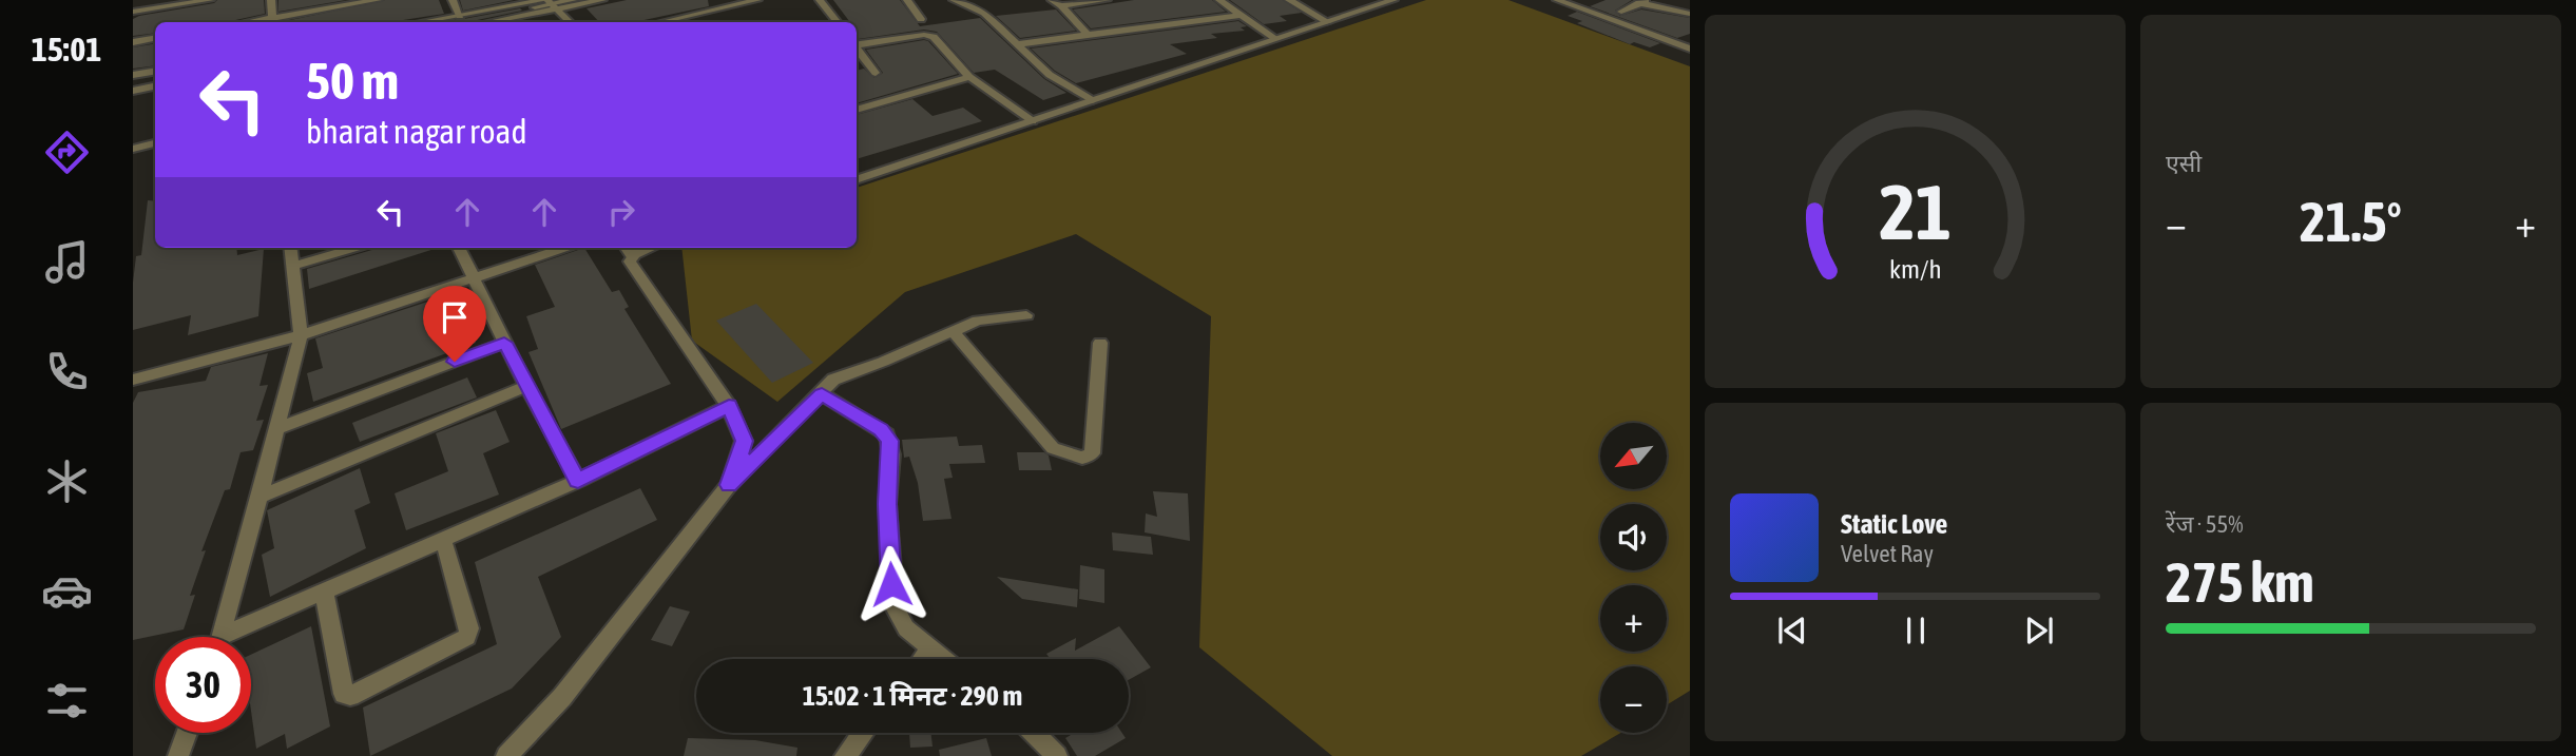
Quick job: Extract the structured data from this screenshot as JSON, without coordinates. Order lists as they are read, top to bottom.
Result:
{
  "north": "bottom left",
  "page": {
    "tabs": "15:01",
    "tile": [
      "एसी",
      ["रेंज · 55%", "275 km"]
    ],
    "turn": ["50 m", "bharat nagar road"],
    "heat": ["−", "21.5°", "+"],
    "map_buttons": ["+", "−"],
    "song": ["Static Love", "Velvet Ray"],
    "limit": "30",
    "trip": "15:02 · 1 मिनट · 290 m",
    "gauge": ["21", "km/h"]
  }
}
